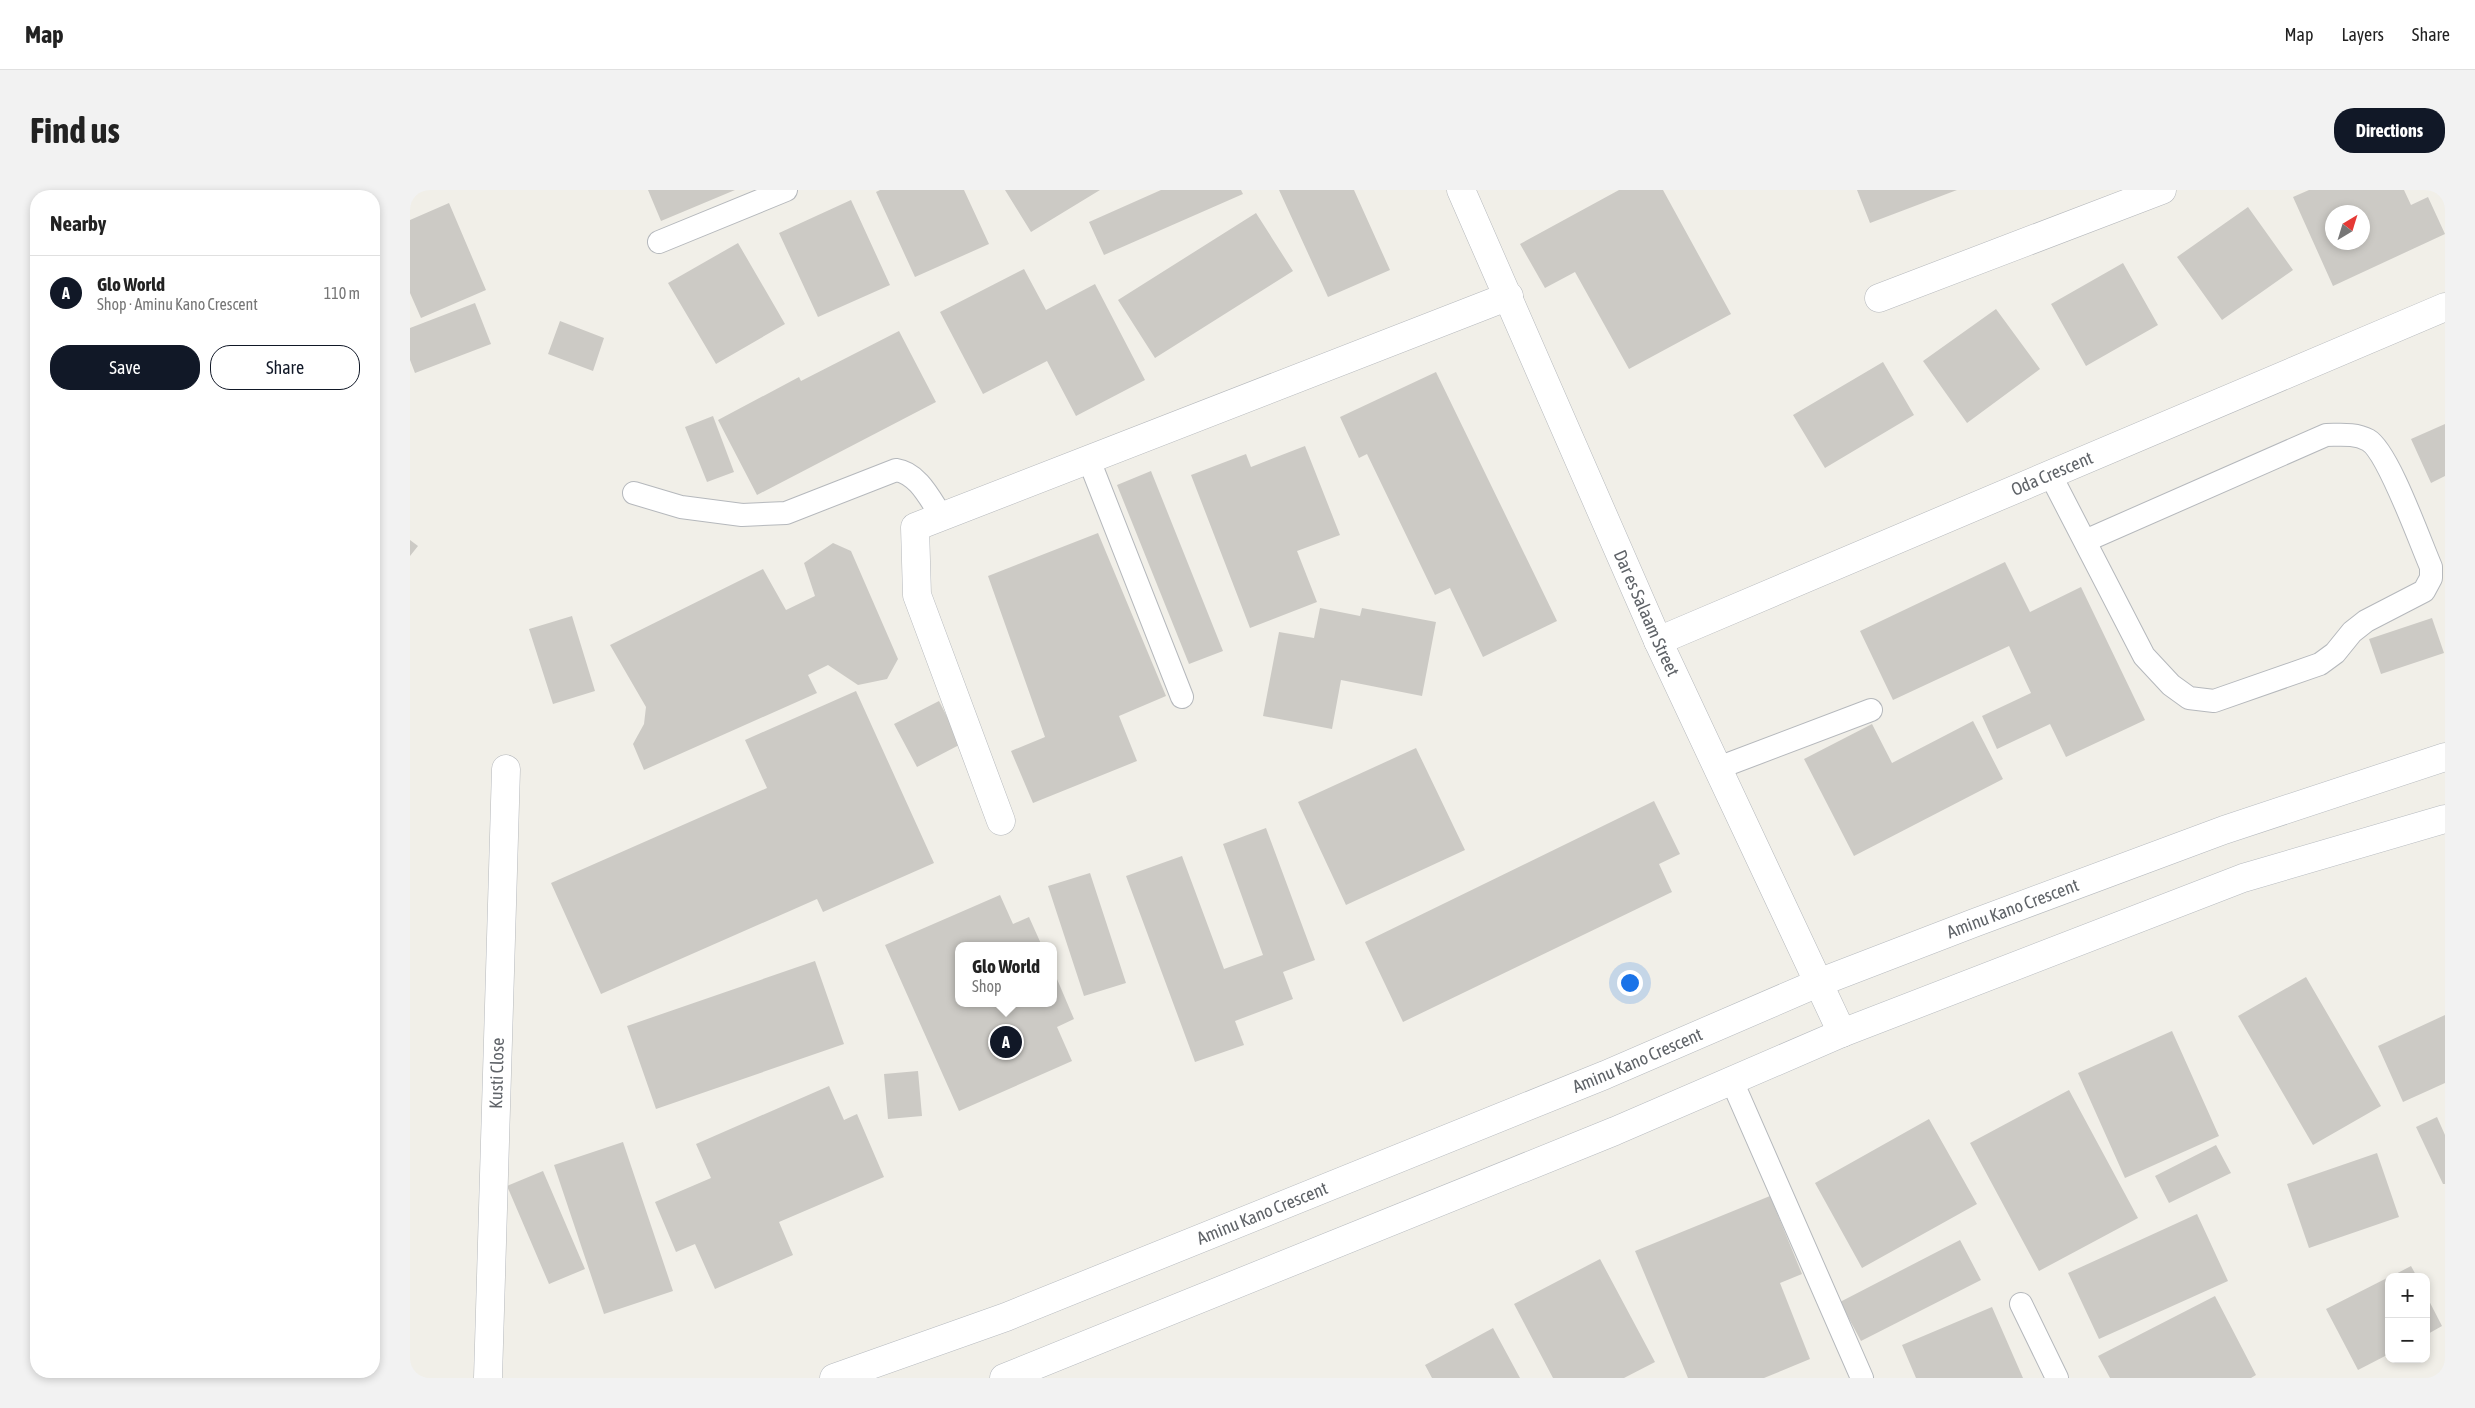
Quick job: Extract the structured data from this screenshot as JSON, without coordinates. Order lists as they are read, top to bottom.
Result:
{
  "streets": {
    "street": [
      "Oda Crescent",
      "Dar es Salaam Street",
      "Aminu Kano Crescent",
      "Kusti Close"
    ]
  },
  "crossings": [
    ["Oda Crescent", "Dar es Salaam Street"],
    ["Dar es Salaam Street", "Aminu Kano Crescent"]
  ],
  "north": "top right",
  "page": {
    "header": "Map",
    "nav": ["Map", "Layers", "Share"],
    "buttons": [
      "Directions",
      ["Save", "Share"]
    ],
    "title": "Find us",
    "heading": "Nearby",
    "list": [
      {
        "mark": "A",
        "name": "Glo World",
        "note": "Shop · Aminu Kano Crescent",
        "value": "110 m"
      }
    ],
    "popup": ["Glo World", "Shop"],
    "pins": "A",
    "map_buttons": ["+", "−"]
  }
}
